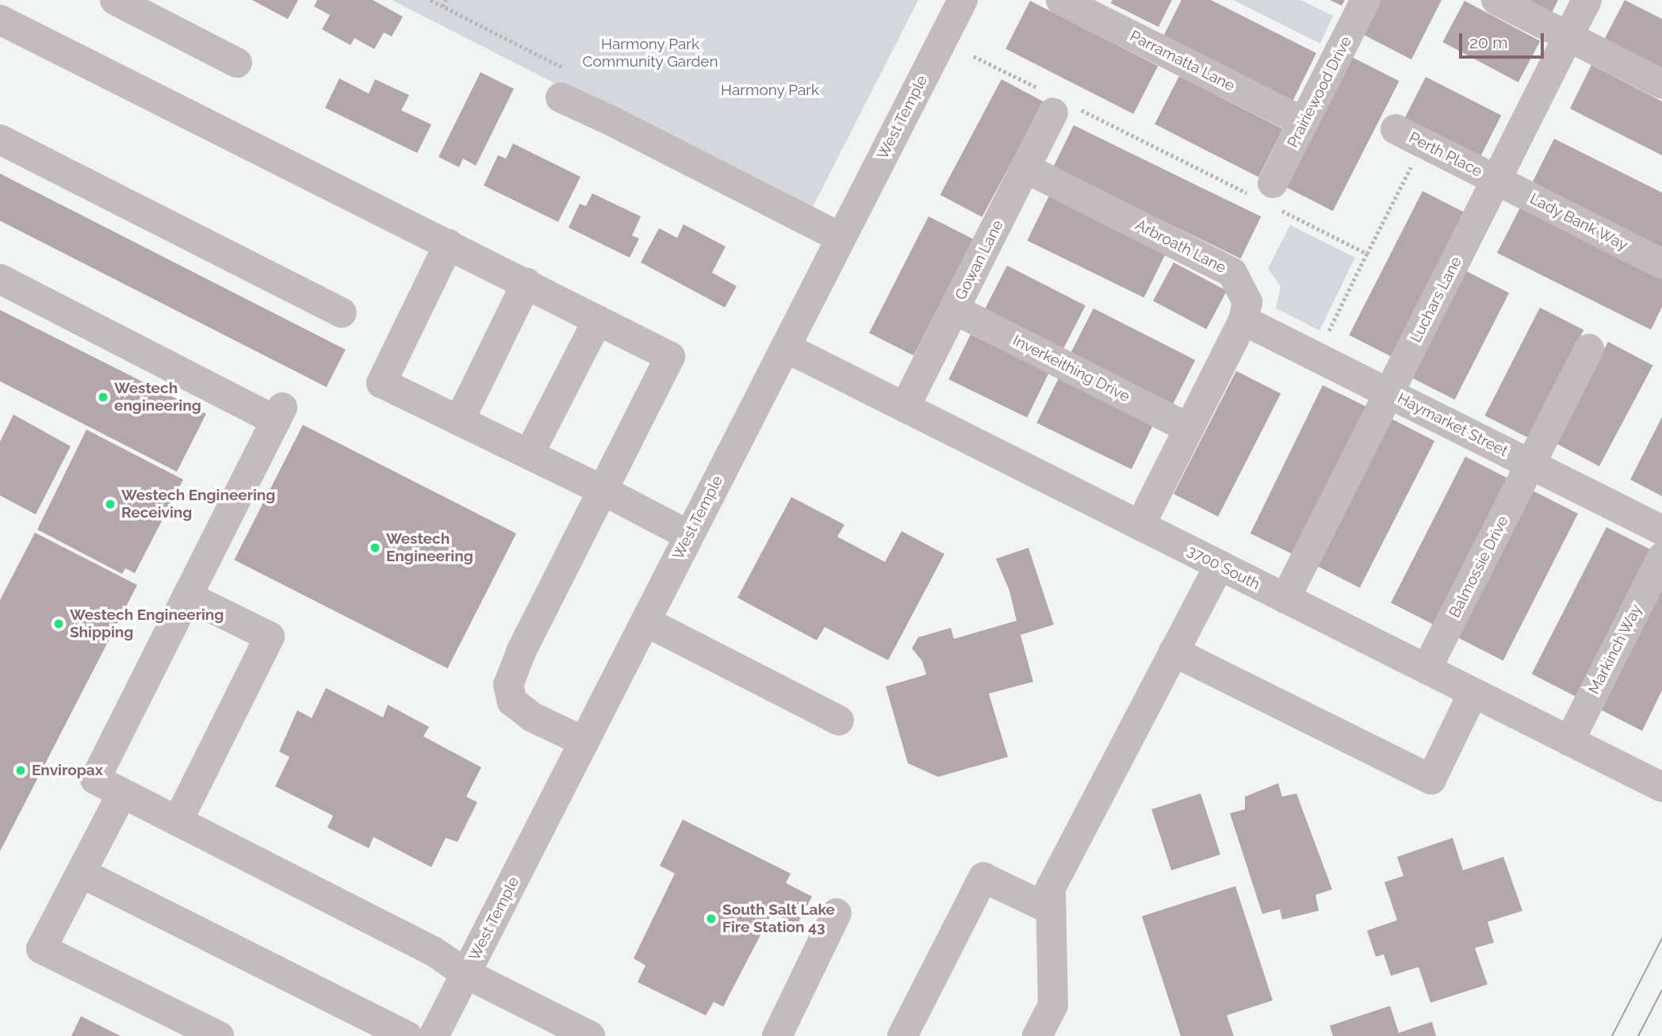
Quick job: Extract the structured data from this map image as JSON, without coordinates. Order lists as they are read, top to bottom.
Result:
{
  "streets": {
    "street": [
      "Parramatta Lane",
      "Prairiewood Drive",
      "West Temple",
      "Perth Place",
      "Lady Bank Way",
      "Arbroath Lane",
      "Gowan Lane",
      "Luchars Lane",
      "Inverkeithing Drive",
      "Haymarket Street",
      "Balmossie Drive",
      "3700 South",
      "Markinch Way"
    ]
  },
  "crossings": [
    ["Parramatta Lane", "Prairiewood Drive"],
    ["West Temple", "3700 South"],
    ["Perth Place", "Lady Bank Way"],
    ["Perth Place", "Luchars Lane"],
    ["Lady Bank Way", "Luchars Lane"],
    ["Arbroath Lane", "Gowan Lane"],
    ["Arbroath Lane", "Inverkeithing Drive"],
    ["Arbroath Lane", "Haymarket Street"],
    ["Arbroath Lane", "3700 South"],
    ["Gowan Lane", "Inverkeithing Drive"],
    ["Gowan Lane", "3700 South"],
    ["Luchars Lane", "Haymarket Street"],
    ["Luchars Lane", "3700 South"],
    ["Haymarket Street", "Balmossie Drive"],
    ["Balmossie Drive", "3700 South"],
    ["3700 South", "Markinch Way"]
  ],
  "parks": ["Harmony Park Community Garden", "Harmony Park"],
  "places": [
    "Westech engineering",
    "Westech Engineering Receiving",
    "Westech Engineering",
    "Westech Engineering Shipping",
    "Enviropax",
    "South Salt Lake Fire Station 43"
  ],
  "scale_bar": "20 m"
}
